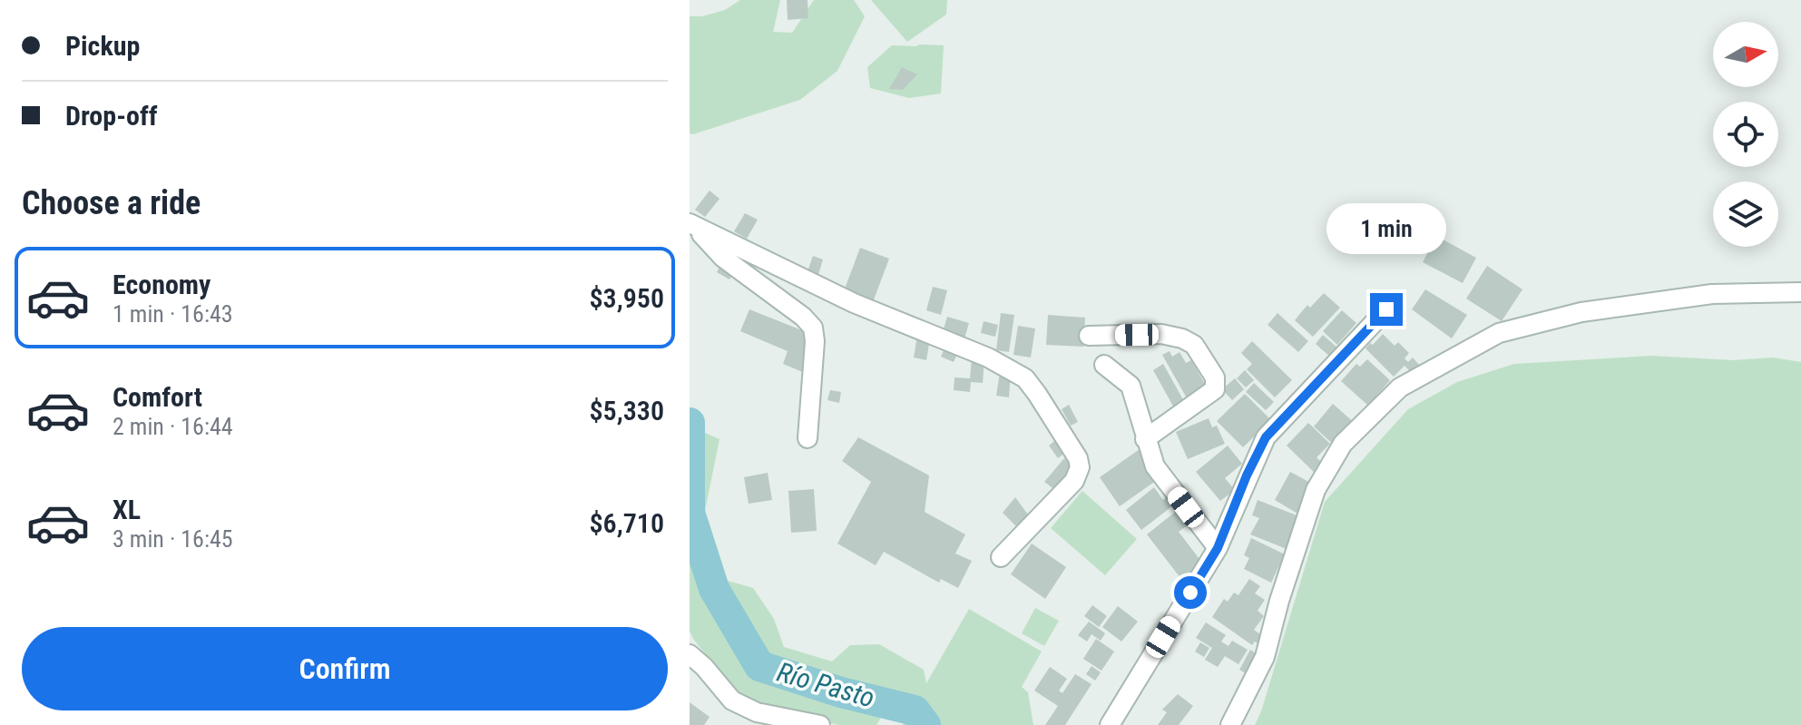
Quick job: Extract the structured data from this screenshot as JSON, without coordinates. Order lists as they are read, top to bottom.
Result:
{
  "water": ["Río Pasto"],
  "north": "right",
  "page": {
    "banner": ["Pickup", "Drop-off"],
    "heading": "Choose a ride",
    "bubble": "1 min",
    "list": [
      {
        "name": "Economy",
        "note": "1 min · 16:43",
        "value": "$3,950"
      },
      {
        "name": "Comfort",
        "note": "2 min · 16:44",
        "value": "$5,330"
      },
      {
        "name": "XL",
        "note": "3 min · 16:45",
        "value": "$6,710"
      }
    ],
    "buttons": "Confirm"
  }
}
